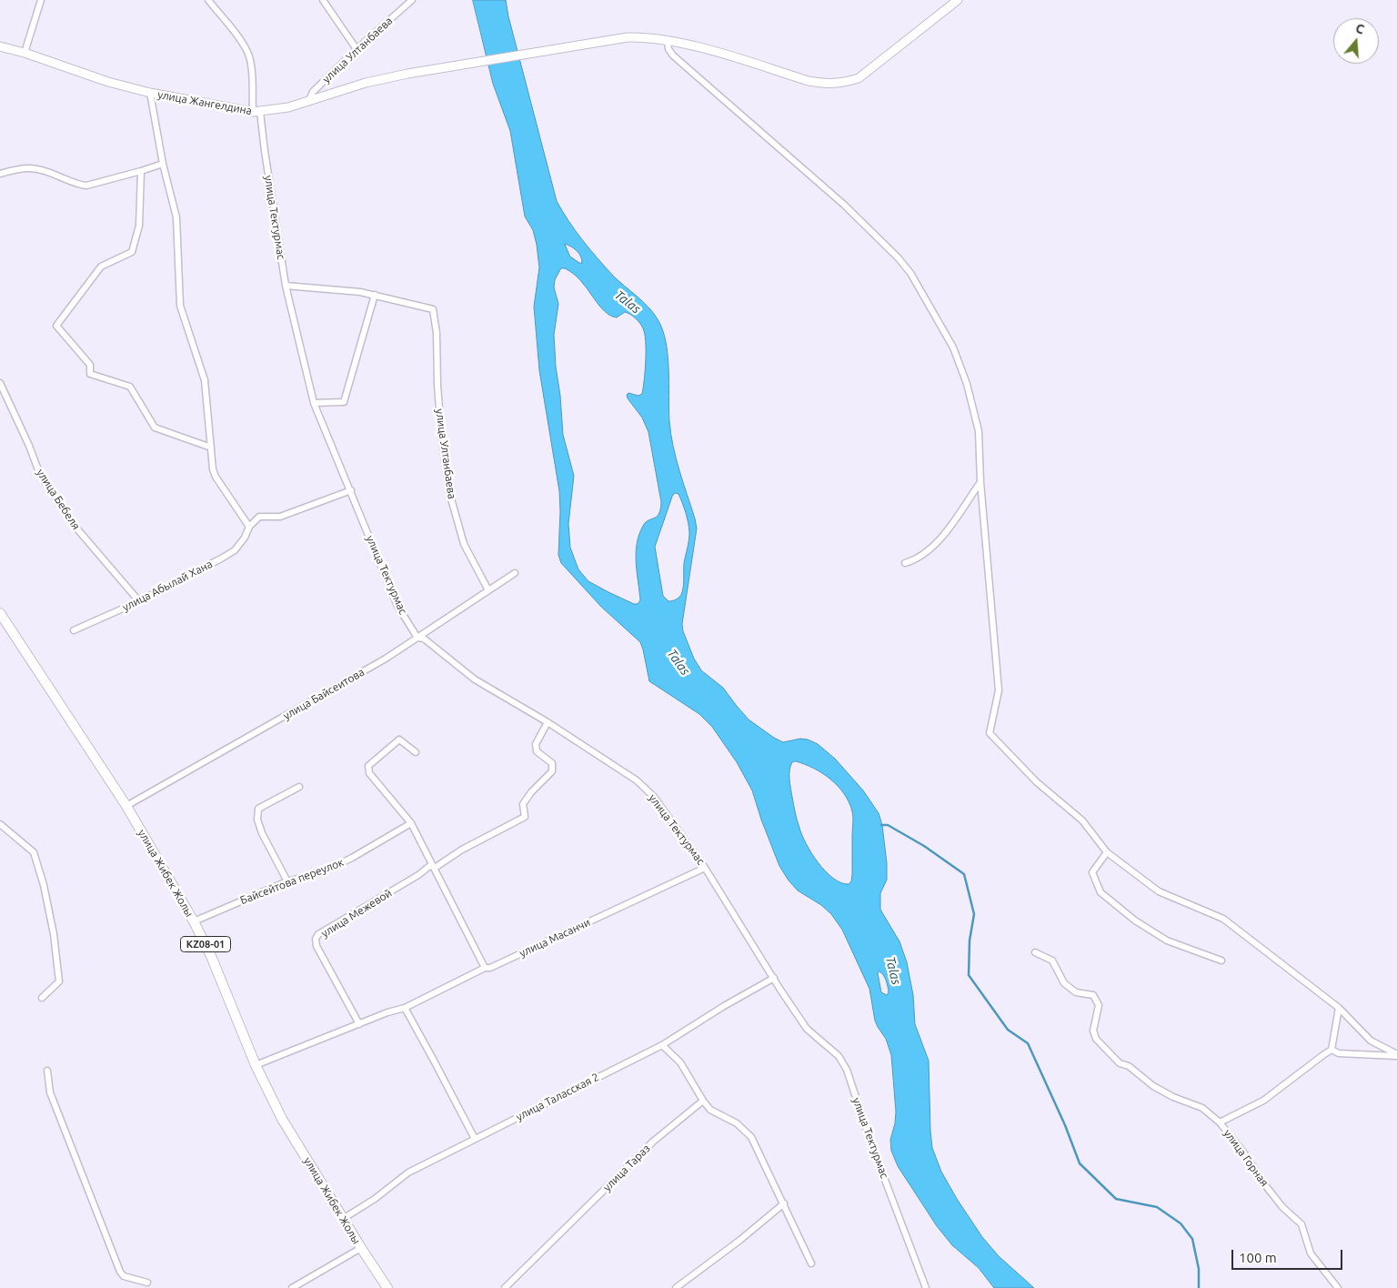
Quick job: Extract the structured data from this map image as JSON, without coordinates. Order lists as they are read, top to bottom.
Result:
{
  "streets": {
    "main road": ["улица Жибек Жолы", "KZ08-01"],
    "street": [
      "улица Ултанбаева",
      "улица Жангелдина",
      "улица Тектурмас",
      "улица Бебеля",
      "улица Абылай Хана",
      "улица Байсеитова",
      "Байсейтова переулок",
      "улица Межевой",
      "улица Масанчи",
      "улица Таласская 2",
      "улица Горная",
      "улица Тараз"
    ]
  },
  "crossings": [
    ["улица Ултанбаева", "улица Жангелдина"],
    ["улица Ултанбаева", "улица Байсеитова"],
    ["улица Жангелдина", "улица Тектурмас"],
    ["улица Тектурмас", "улица Абылай Хана"],
    ["улица Тектурмас", "улица Байсеитова"],
    ["улица Тектурмас", "улица Масанчи"],
    ["улица Тектурмас", "улица Таласская 2"],
    ["улица Бебеля", "улица Абылай Хана"],
    ["улица Байсеитова", "улица Жибек Жолы"],
    ["улица Жибек Жолы", "Байсейтова переулок"],
    ["улица Жибек Жолы", "улица Масанчи"],
    ["улица Жибек Жолы", "улица Таласская 2"],
    ["улица Межевой", "улица Масанчи"]
  ],
  "water": ["Talas"],
  "scale_bar": "100 m",
  "north": "top"
}
